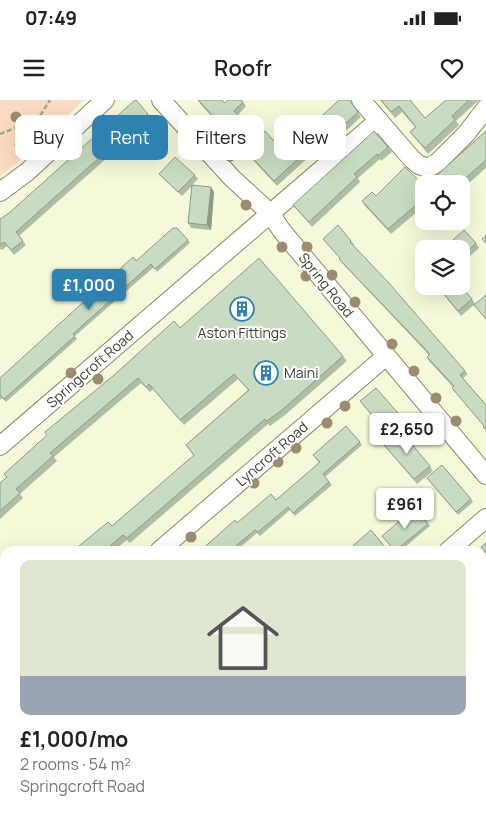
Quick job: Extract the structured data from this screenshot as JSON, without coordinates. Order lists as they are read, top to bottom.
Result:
{
  "streets": {
    "street": ["Spring Road", "Springcroft Road", "Lyncroft Road"]
  },
  "crossings": [
    ["Spring Road", "Springcroft Road"],
    ["Spring Road", "Lyncroft Road"]
  ],
  "places": {
    "building": ["Aston Fittings", "Maini"]
  },
  "page": {
    "status": "07:49",
    "header": "Roofr",
    "chip": [
      "Buy",
      "Rent",
      "Filters",
      "New"
    ],
    "price": ["£1,000", "£2,650", "£961"],
    "list": [
      {
        "name": "£1,000/mo",
        "note": "2 rooms · 54 m² · Springcroft Road"
      }
    ]
  }
}
